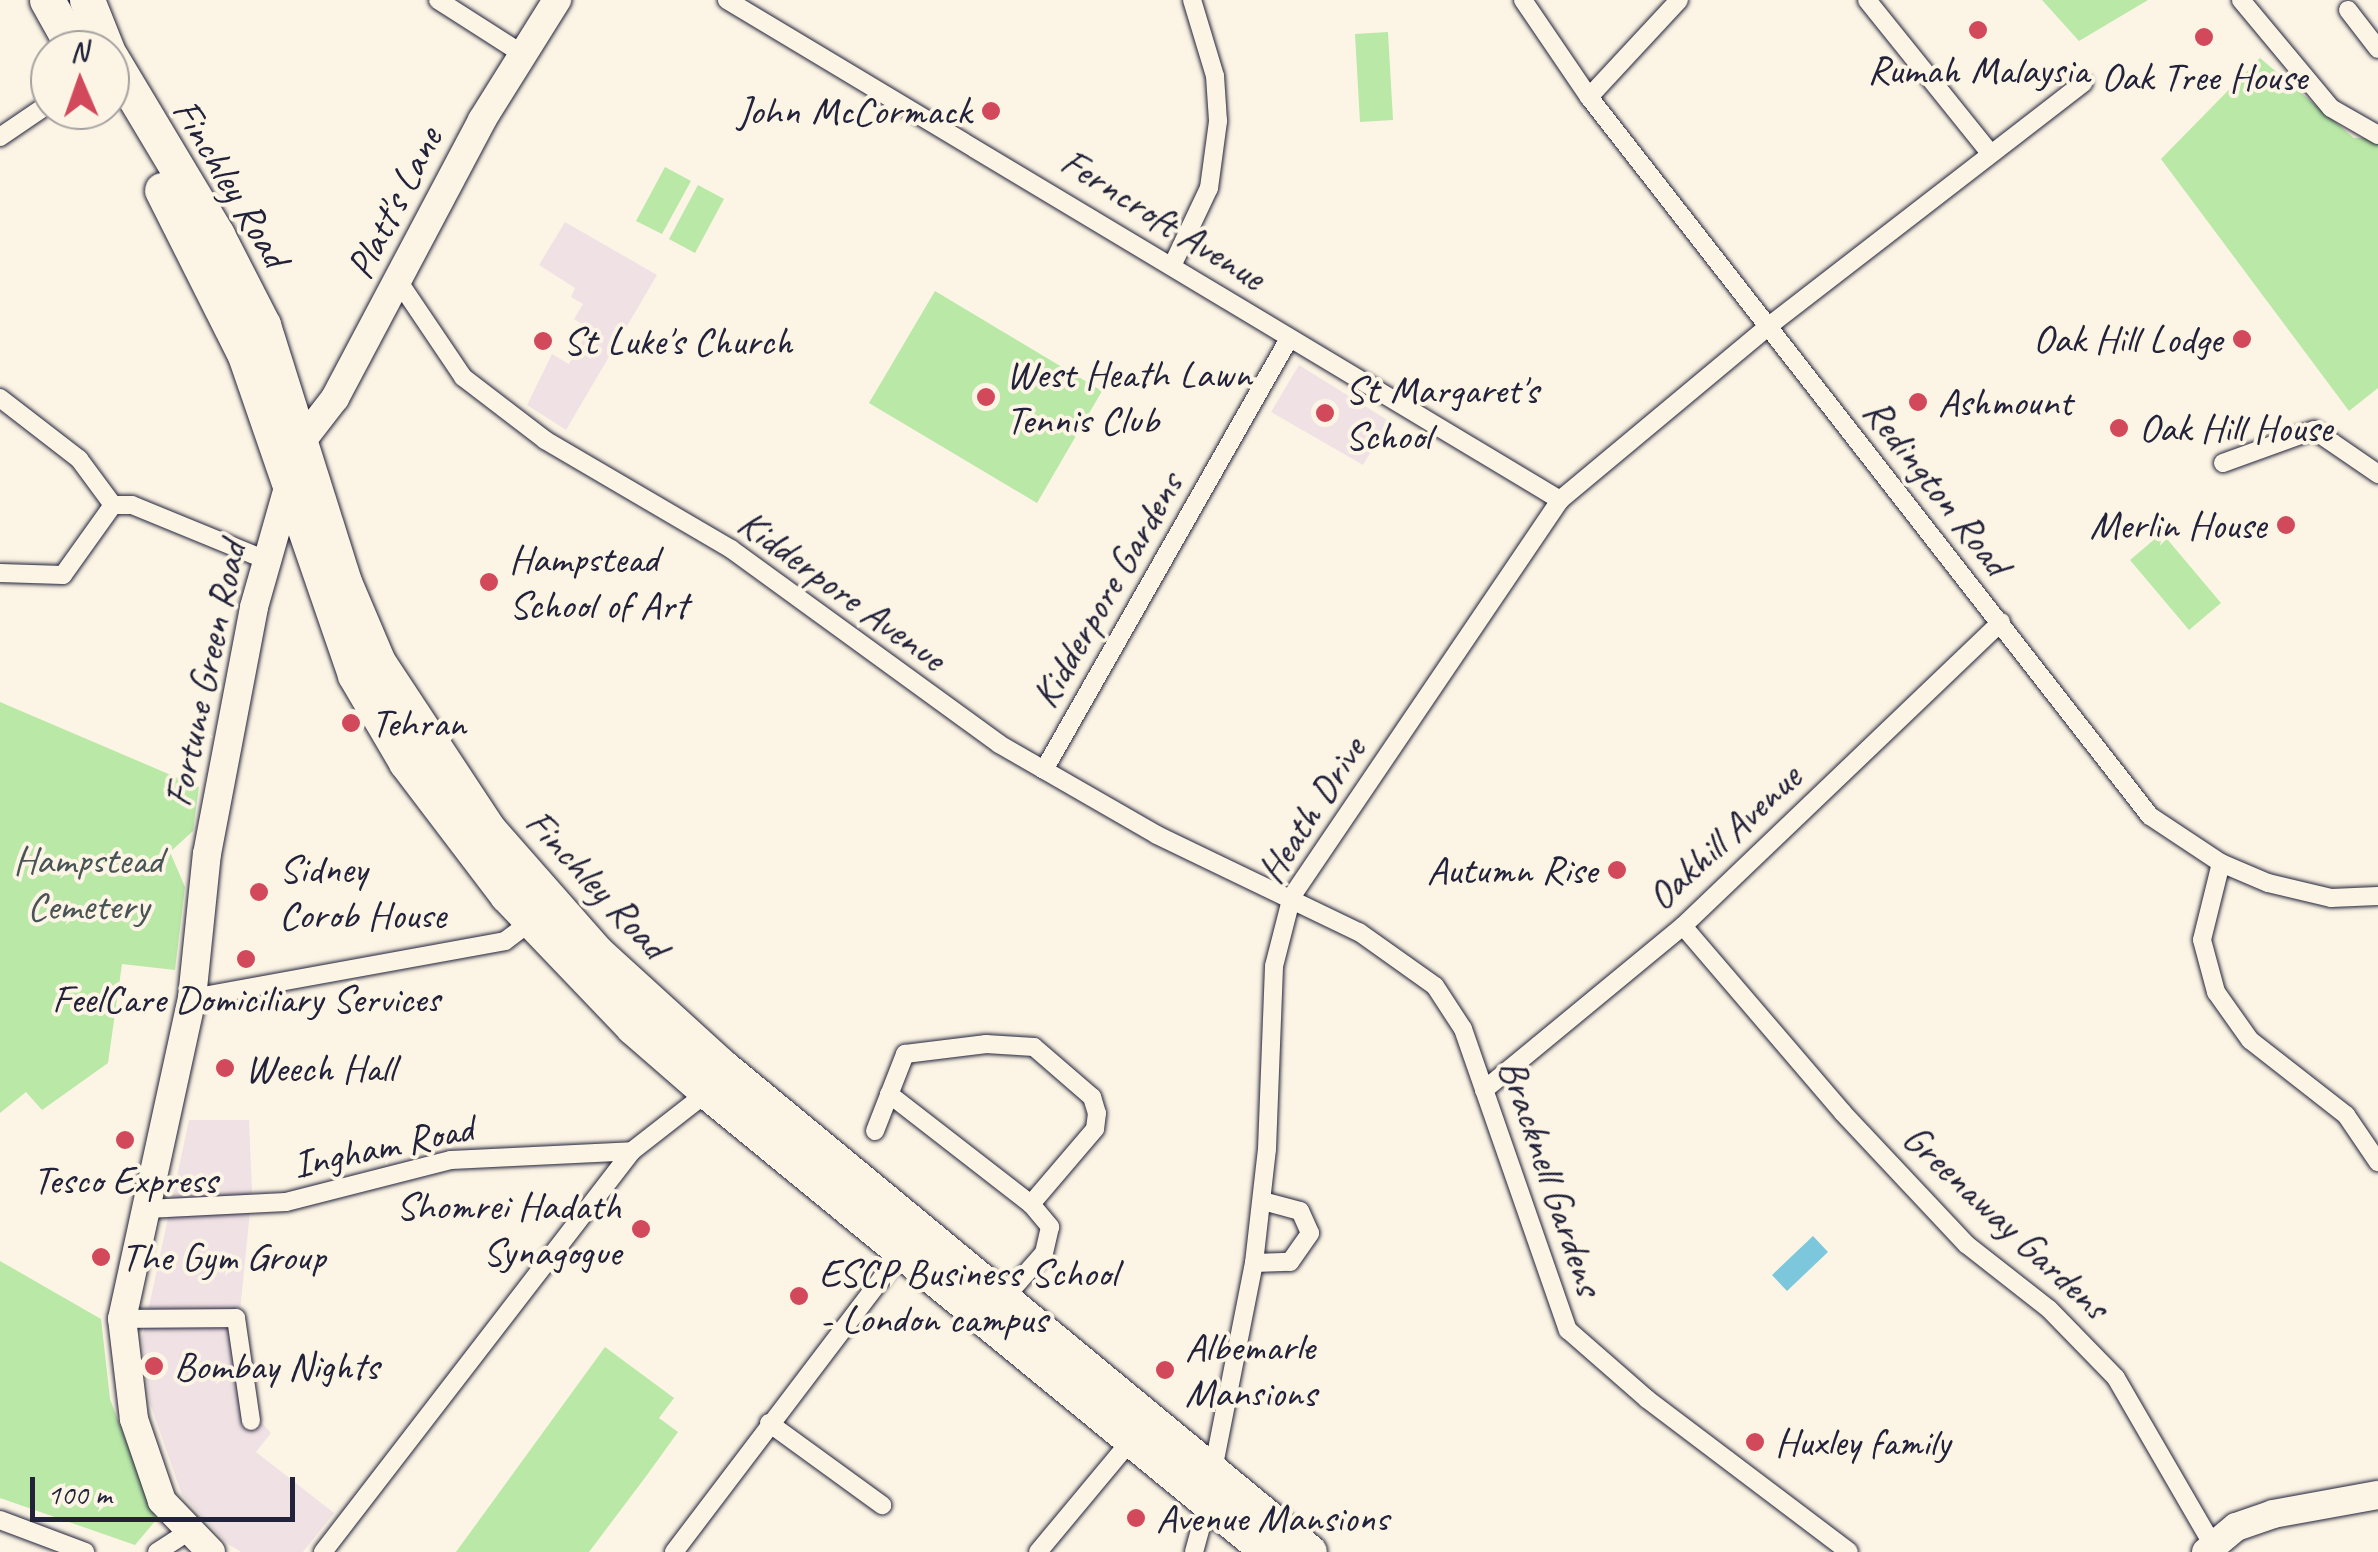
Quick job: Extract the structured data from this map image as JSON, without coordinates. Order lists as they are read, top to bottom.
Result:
{
  "streets": {
    "highway": ["Finchley Road"],
    "main road": ["Platt's Lane", "Fortune Green Road"],
    "street": [
      "Ferncroft Avenue",
      "Redington Road",
      "Kidderpore Avenue",
      "Kidderpore Gardens",
      "Heath Drive",
      "Oakhill Avenue",
      "Ingham Road",
      "Bracknell Gardens",
      "Greenaway Gardens"
    ]
  },
  "crossings": [
    ["Finchley Road", "Platt's Lane"],
    ["Finchley Road", "Fortune Green Road"],
    ["Finchley Road", "Heath Drive"],
    ["Platt's Lane", "Kidderpore Avenue"],
    ["Platt's Lane", "Fortune Green Road"],
    ["Ferncroft Avenue", "Kidderpore Gardens"],
    ["Ferncroft Avenue", "Heath Drive"],
    ["Redington Road", "Heath Drive"],
    ["Redington Road", "Oakhill Avenue"],
    ["Kidderpore Avenue", "Kidderpore Gardens"],
    ["Kidderpore Avenue", "Heath Drive"],
    ["Kidderpore Avenue", "Bracknell Gardens"],
    ["Fortune Green Road", "Ingham Road"],
    ["Heath Drive", "Bracknell Gardens"],
    ["Oakhill Avenue", "Bracknell Gardens"],
    ["Oakhill Avenue", "Greenaway Gardens"]
  ],
  "parks": ["Hampstead Cemetery"],
  "places": [
    "Rumah Malaysia",
    "Oak Tree House",
    "John McCormack",
    "Oak Hill Lodge",
    "St Luke's Church",
    "West Heath Lawn Tennis Club",
    "Ashmount",
    "St Margaret's School",
    "Oak Hill House",
    "Merlin House",
    "Hampstead School of Art",
    "Tehran",
    "Autumn Rise",
    "Sidney Corob House",
    "FeelCare Domiciliary Services",
    "Weech Hall",
    "Tesco Express",
    "Shomrei Hadath Synagogue",
    "The Gym Group",
    "ESCP Business School - London campus",
    "Bombay Nights",
    "Albemarle Mansions",
    "Huxley family",
    "Avenue Mansions"
  ],
  "scale_bar": "100 m",
  "north": "top"
}
